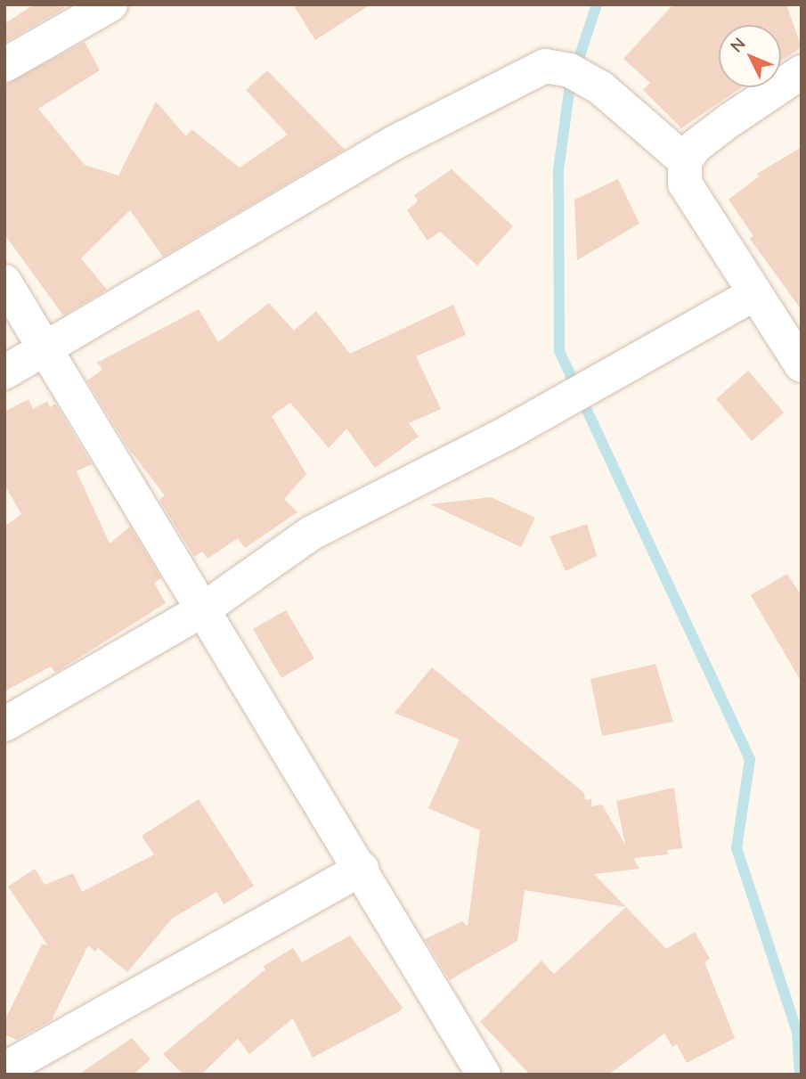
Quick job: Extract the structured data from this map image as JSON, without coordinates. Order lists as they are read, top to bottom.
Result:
{
  "north": "top left"
}
